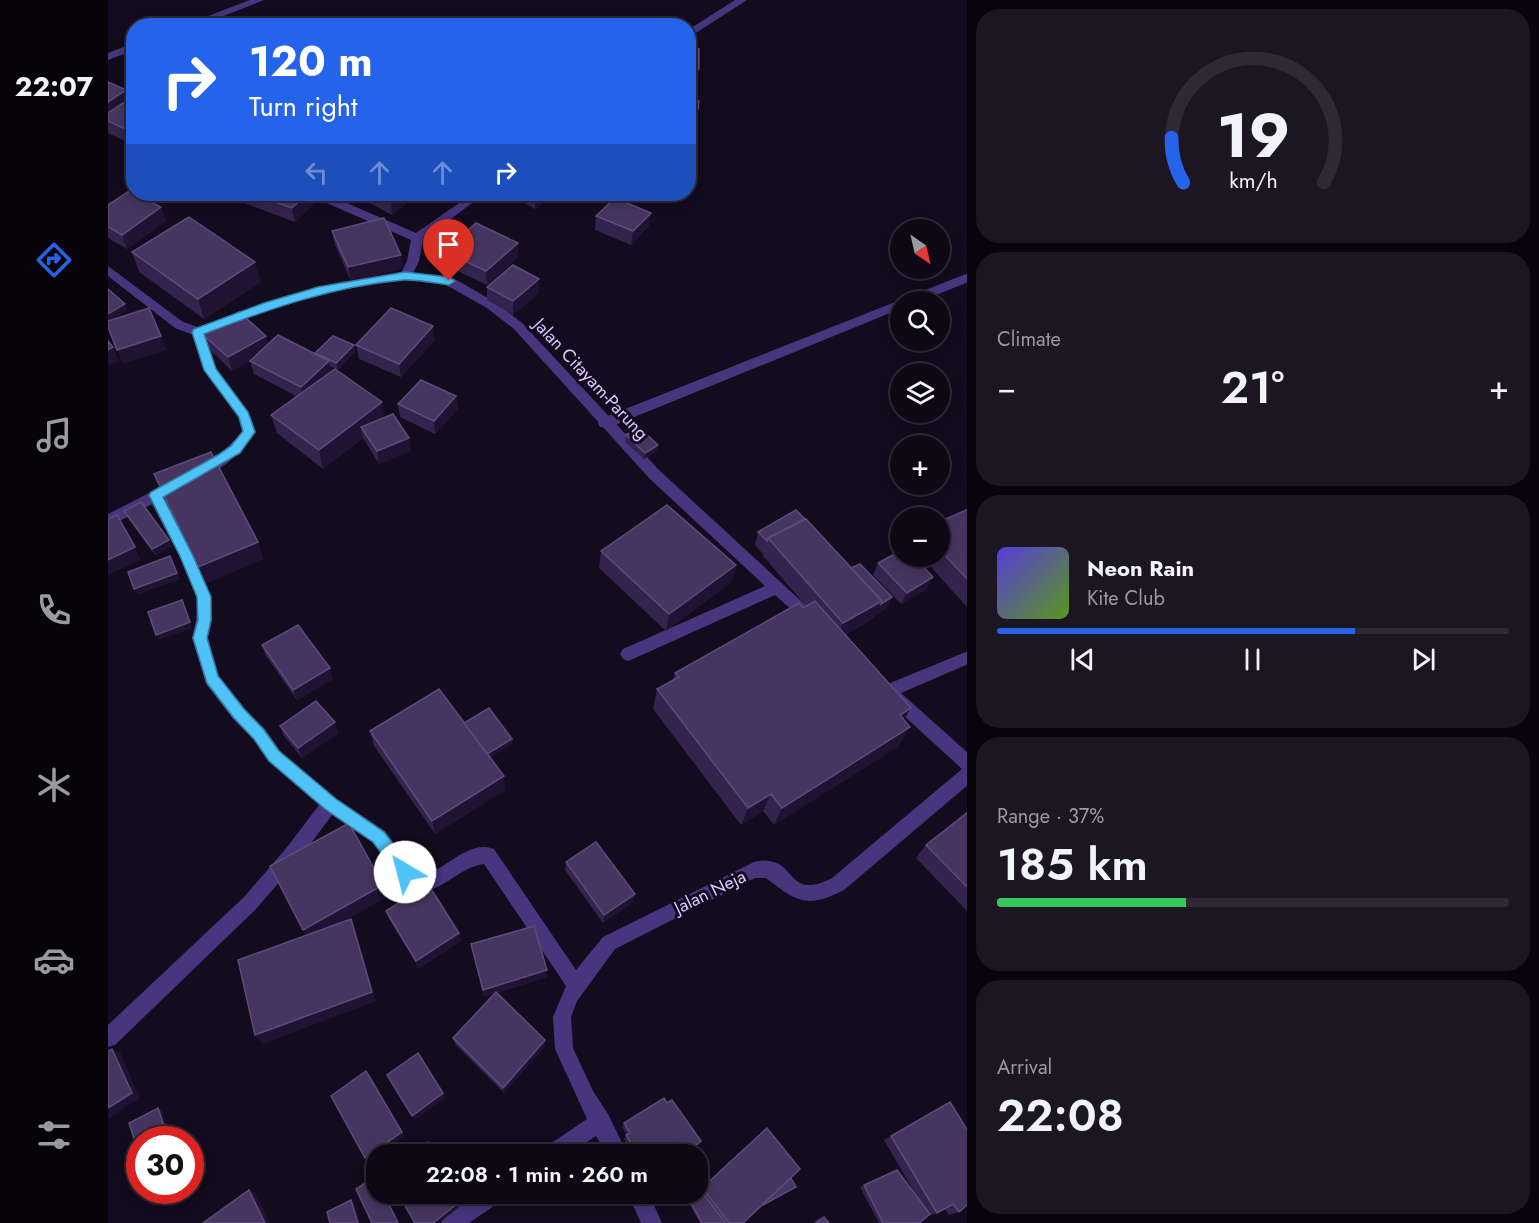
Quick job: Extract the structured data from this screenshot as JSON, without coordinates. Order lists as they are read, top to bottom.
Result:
{
  "streets": {
    "street": ["Jalan Citayam-Parung", "Jalan Neja"]
  },
  "north": "bottom right",
  "page": {
    "tabs": "22:07",
    "turn": ["120 m", "Turn right"],
    "map_buttons": ["+", "−"],
    "tile": [
      "Climate",
      ["Range · 37%", "185 km"],
      ["Arrival", "22:08"]
    ],
    "heat": ["−", "21°", "+"],
    "song": ["Neon Rain", "Kite Club"],
    "limit": "30",
    "trip": "22:08 · 1 min · 260 m",
    "gauge": ["19", "km/h"]
  }
}
